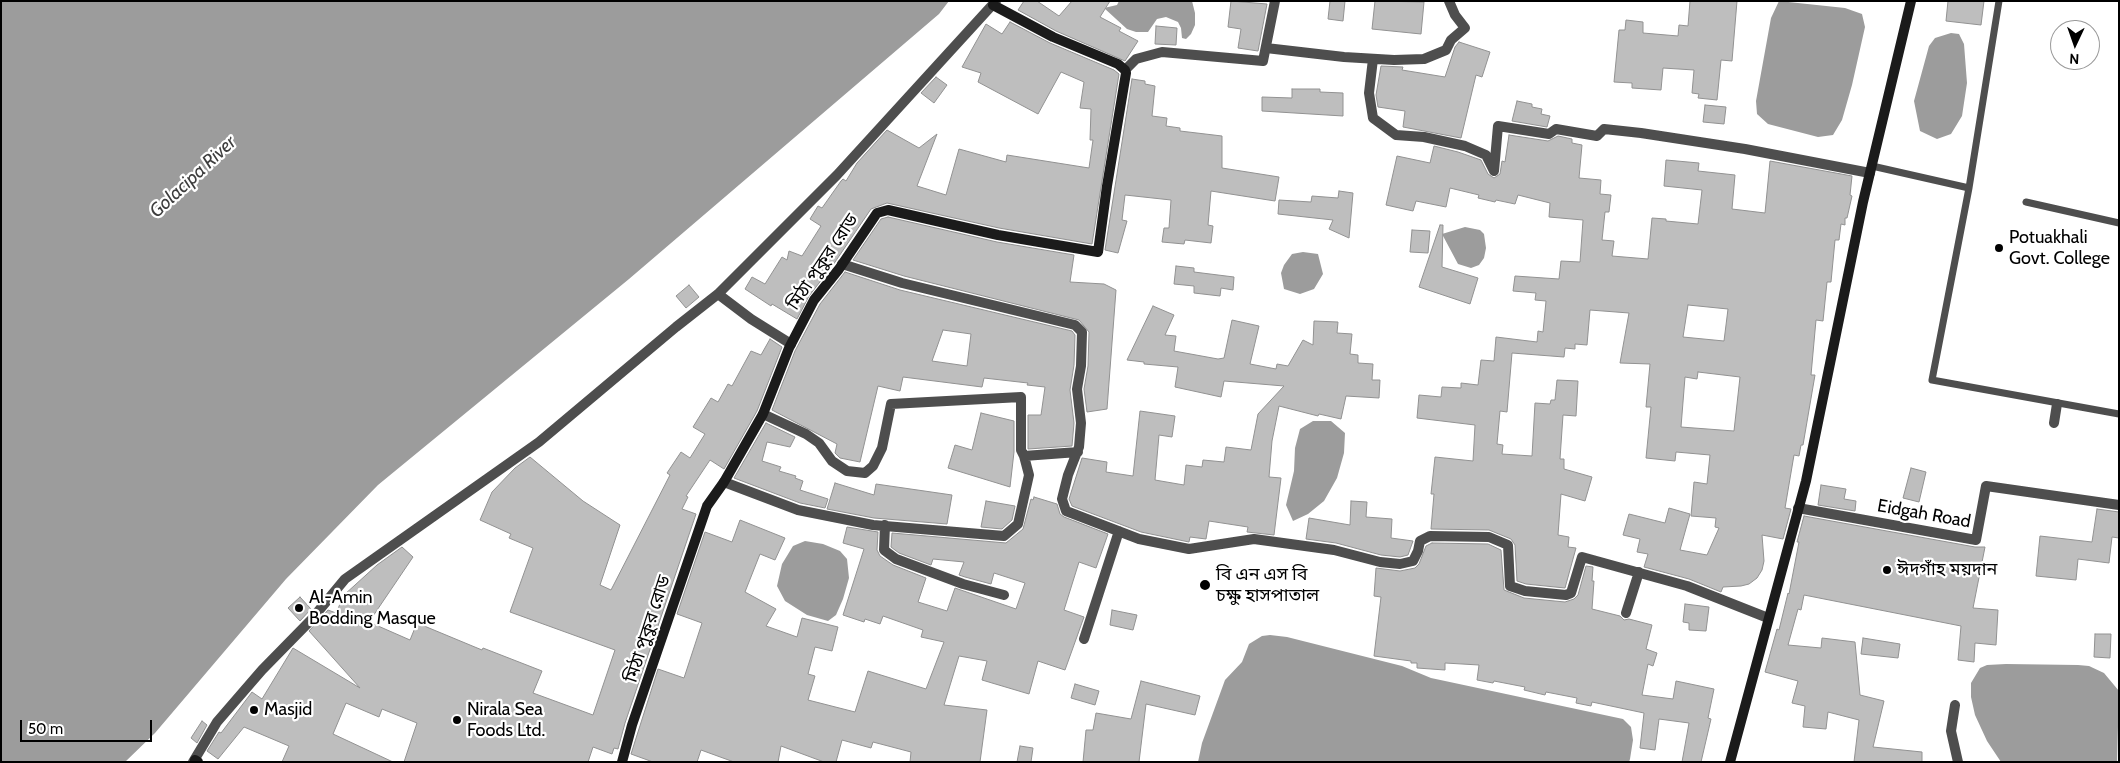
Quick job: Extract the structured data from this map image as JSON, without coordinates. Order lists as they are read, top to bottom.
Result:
{
  "streets": {
    "street": ["মিঠা পুকুর রোড", "Eidgah Road"]
  },
  "water": ["Golacipa River"],
  "places": [
    "Potuakhali Govt. College",
    "ঈদগাঁহ ময়দান",
    "বি এন এস বি চক্ষু হাসপাতাল",
    "Al-Amin Bodding Masque",
    "Masjid",
    "Nirala Sea Foods Ltd."
  ],
  "scale_bar": "50 m",
  "north": "bottom"
}
